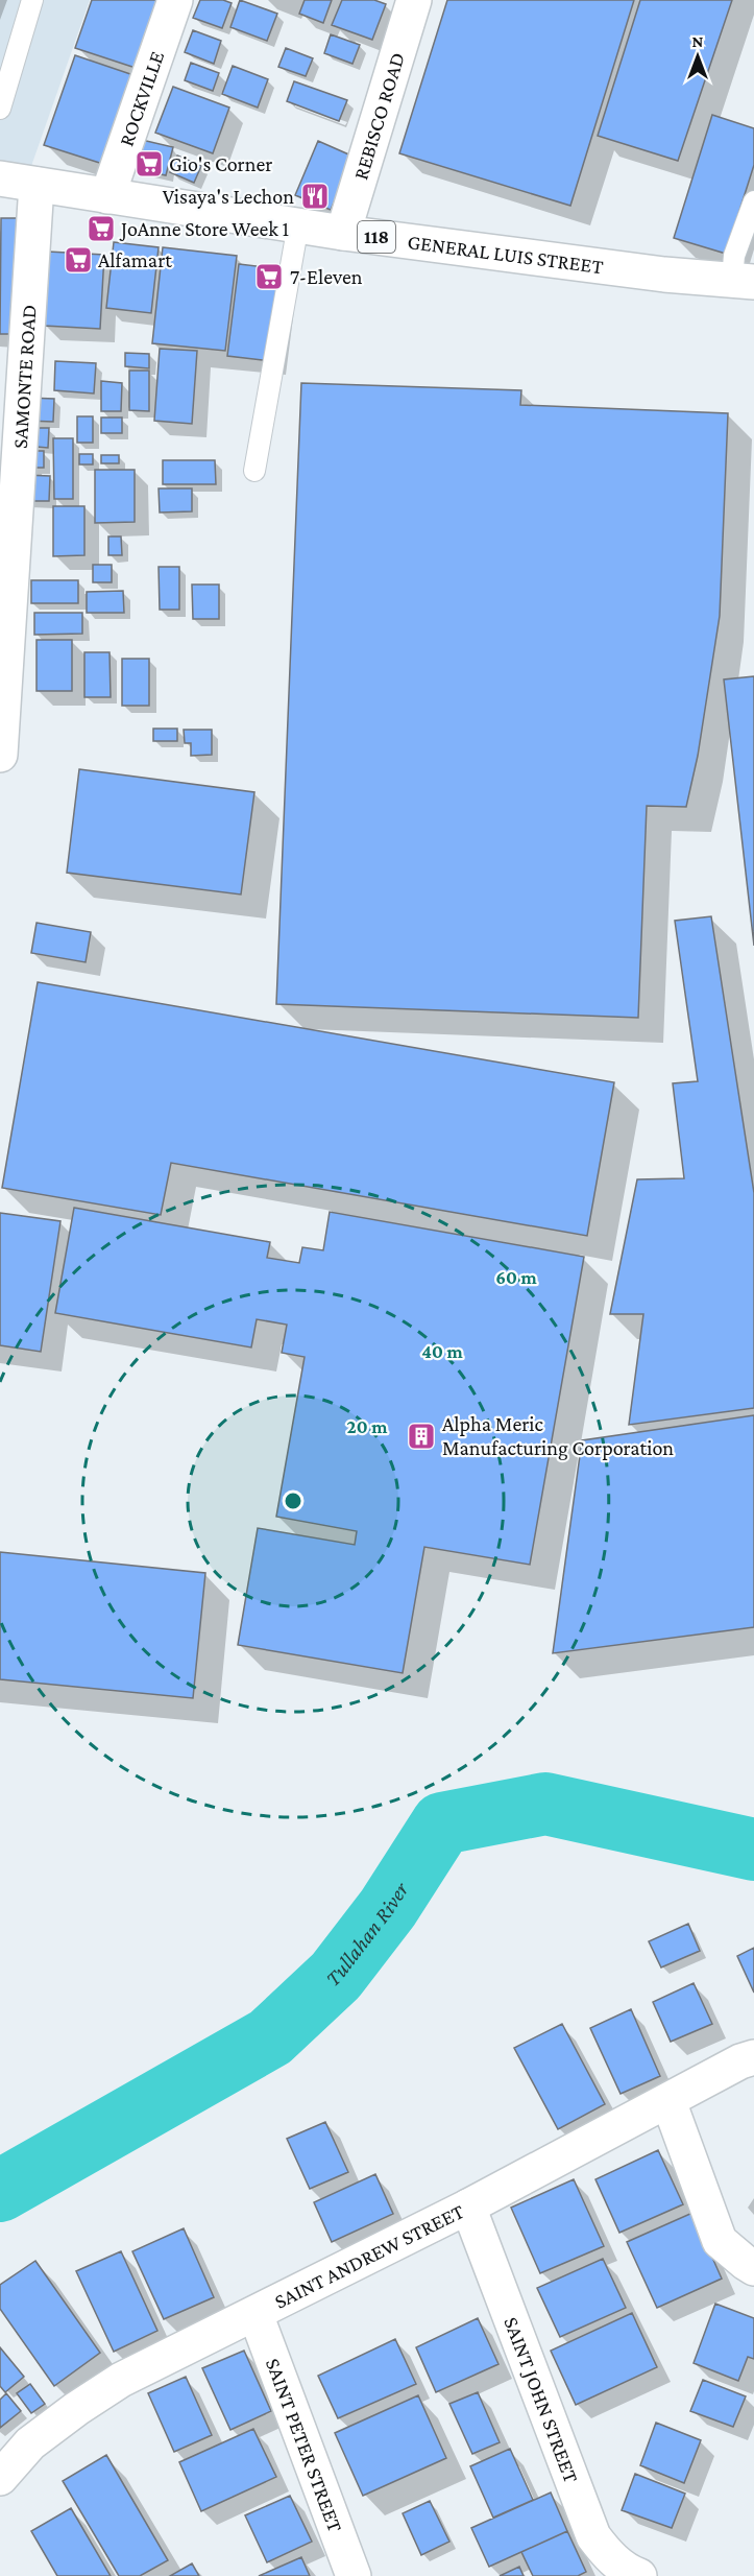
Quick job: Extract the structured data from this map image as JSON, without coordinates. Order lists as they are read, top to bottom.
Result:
{
  "streets": {
    "street": [
      "ROCKVILLE",
      "REBISCO ROAD",
      "118",
      "GENERAL LUIS STREET",
      "SAMONTE ROAD",
      "SAINT ANDREW STREET",
      "SAINT JOHN STREET",
      "SAINT PETER STREET"
    ]
  },
  "crossings": [
    ["ROCKVILLE", "GENERAL LUIS STREET"],
    ["REBISCO ROAD", "GENERAL LUIS STREET"],
    ["GENERAL LUIS STREET", "SAMONTE ROAD"],
    ["SAINT ANDREW STREET", "SAINT JOHN STREET"],
    ["SAINT ANDREW STREET", "SAINT PETER STREET"]
  ],
  "water": ["Tullahan River"],
  "places": {
    "supermarket": [
      "Gio's Corner",
      "JoAnne Store Week 1",
      "Alfamart",
      "7-Eleven"
    ],
    "restaurant": ["Visaya's Lechon"],
    "building": ["Alpha Meric Manufacturing Corporation"]
  },
  "north": "top",
  "rings": ["60 m", "40 m", "20 m"]
}
